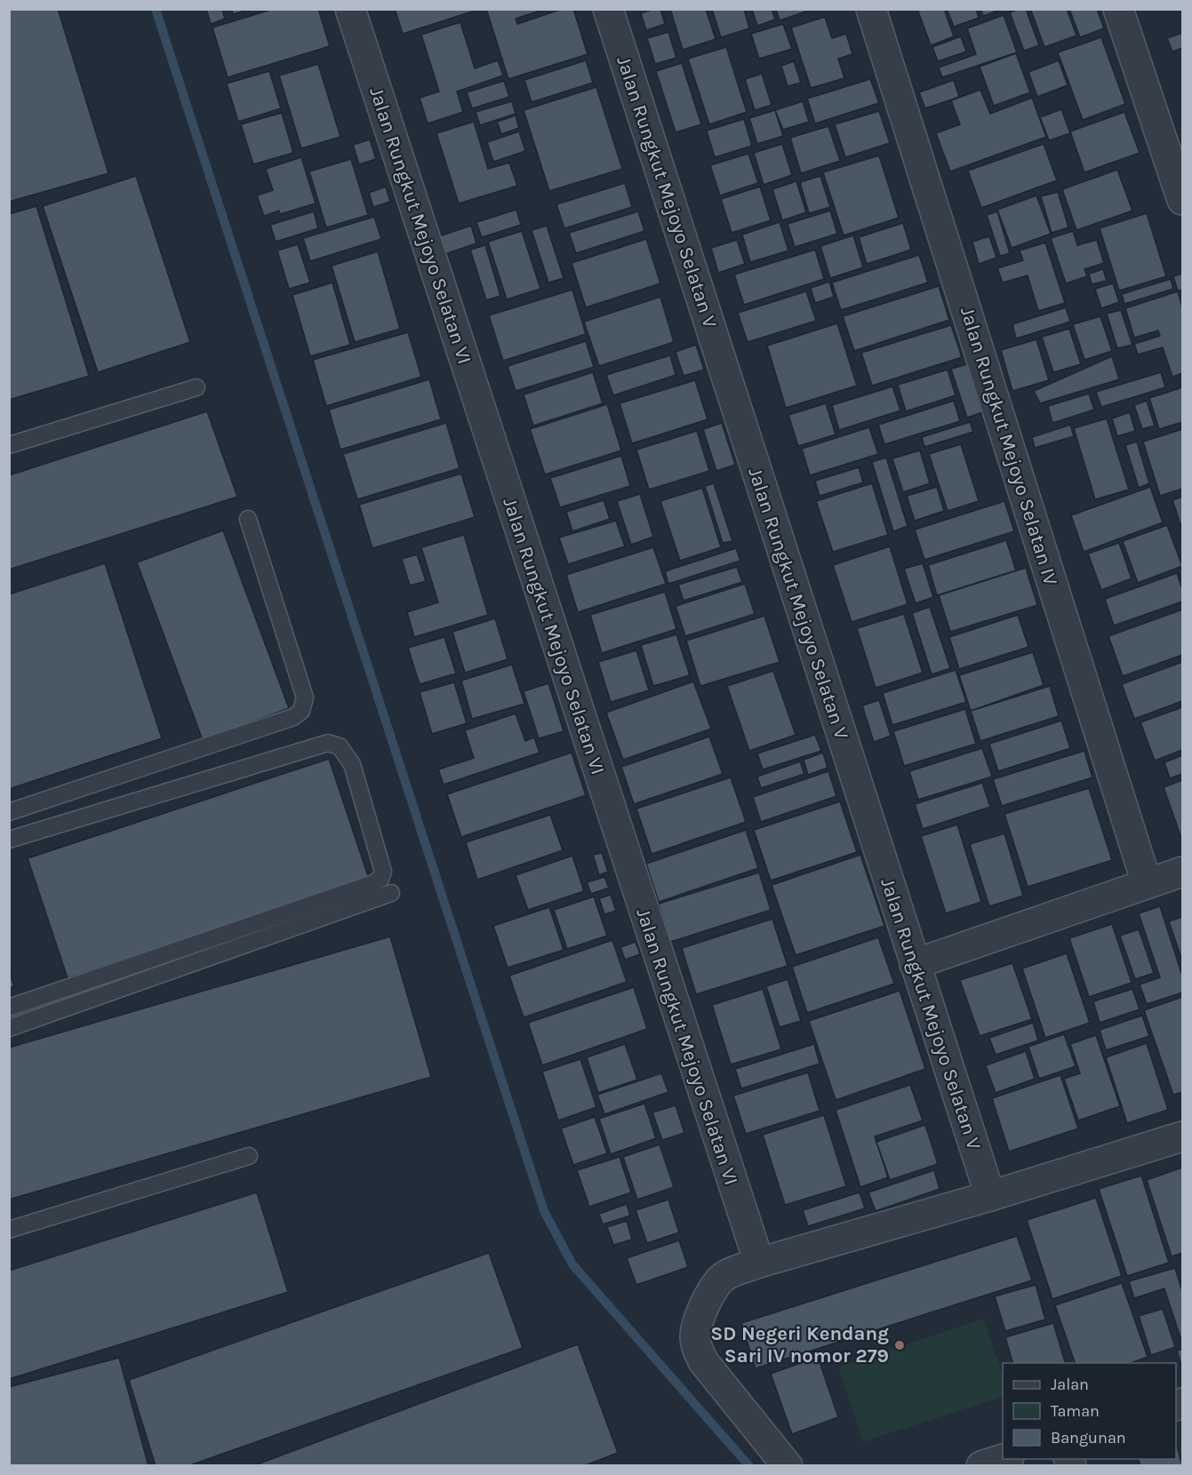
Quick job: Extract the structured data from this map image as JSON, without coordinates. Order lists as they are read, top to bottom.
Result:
{
  "streets": {
    "street": ["Jalan Rungkut Mejoyo Selatan V", "Jalan Rungkut Mejoyo Selatan VI", "Jalan Rungkut Mejoyo Selatan IV"]
  },
  "places": ["SD Negeri Kendang Sari IV nomor 279"],
  "legend": ["Jalan", "Taman", "Bangunan"]
}
